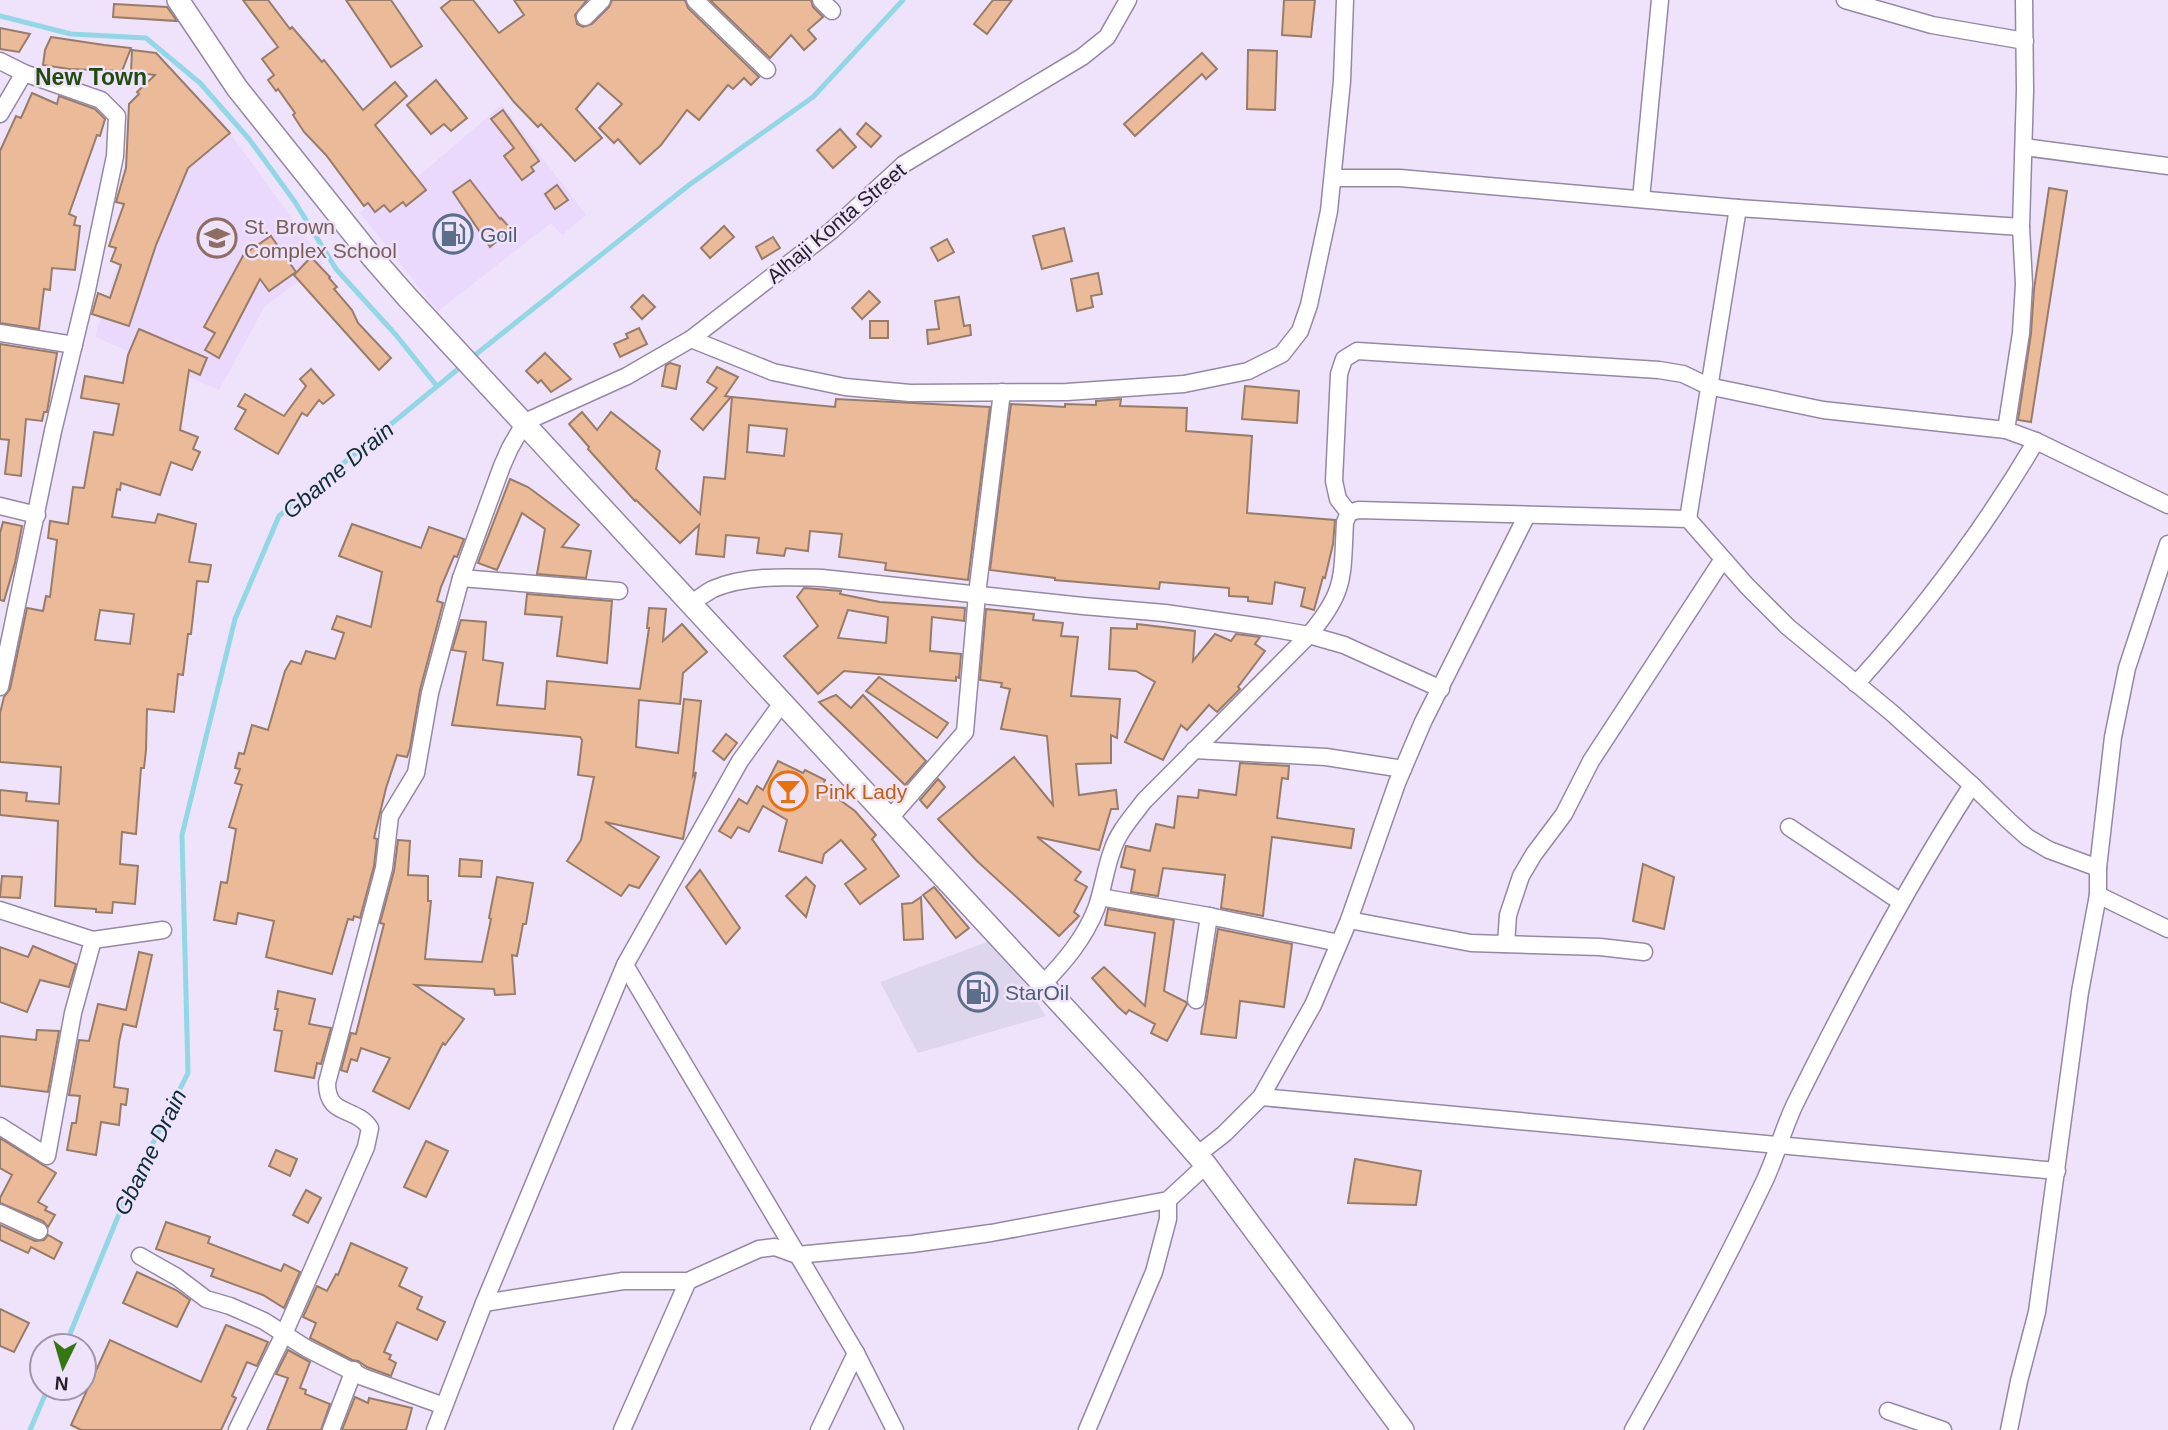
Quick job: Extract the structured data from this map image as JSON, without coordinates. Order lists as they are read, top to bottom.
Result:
{
  "streets": {
    "street": ["Alhaji Konta Street"]
  },
  "districts": ["New Town"],
  "water": ["Gbame Drain"],
  "places": {
    "fuel station": ["Goil", "StarOil"],
    "school or university": ["St. Brown Complex School"],
    "bar": ["Pink Lady"]
  },
  "north": "bottom"
}
